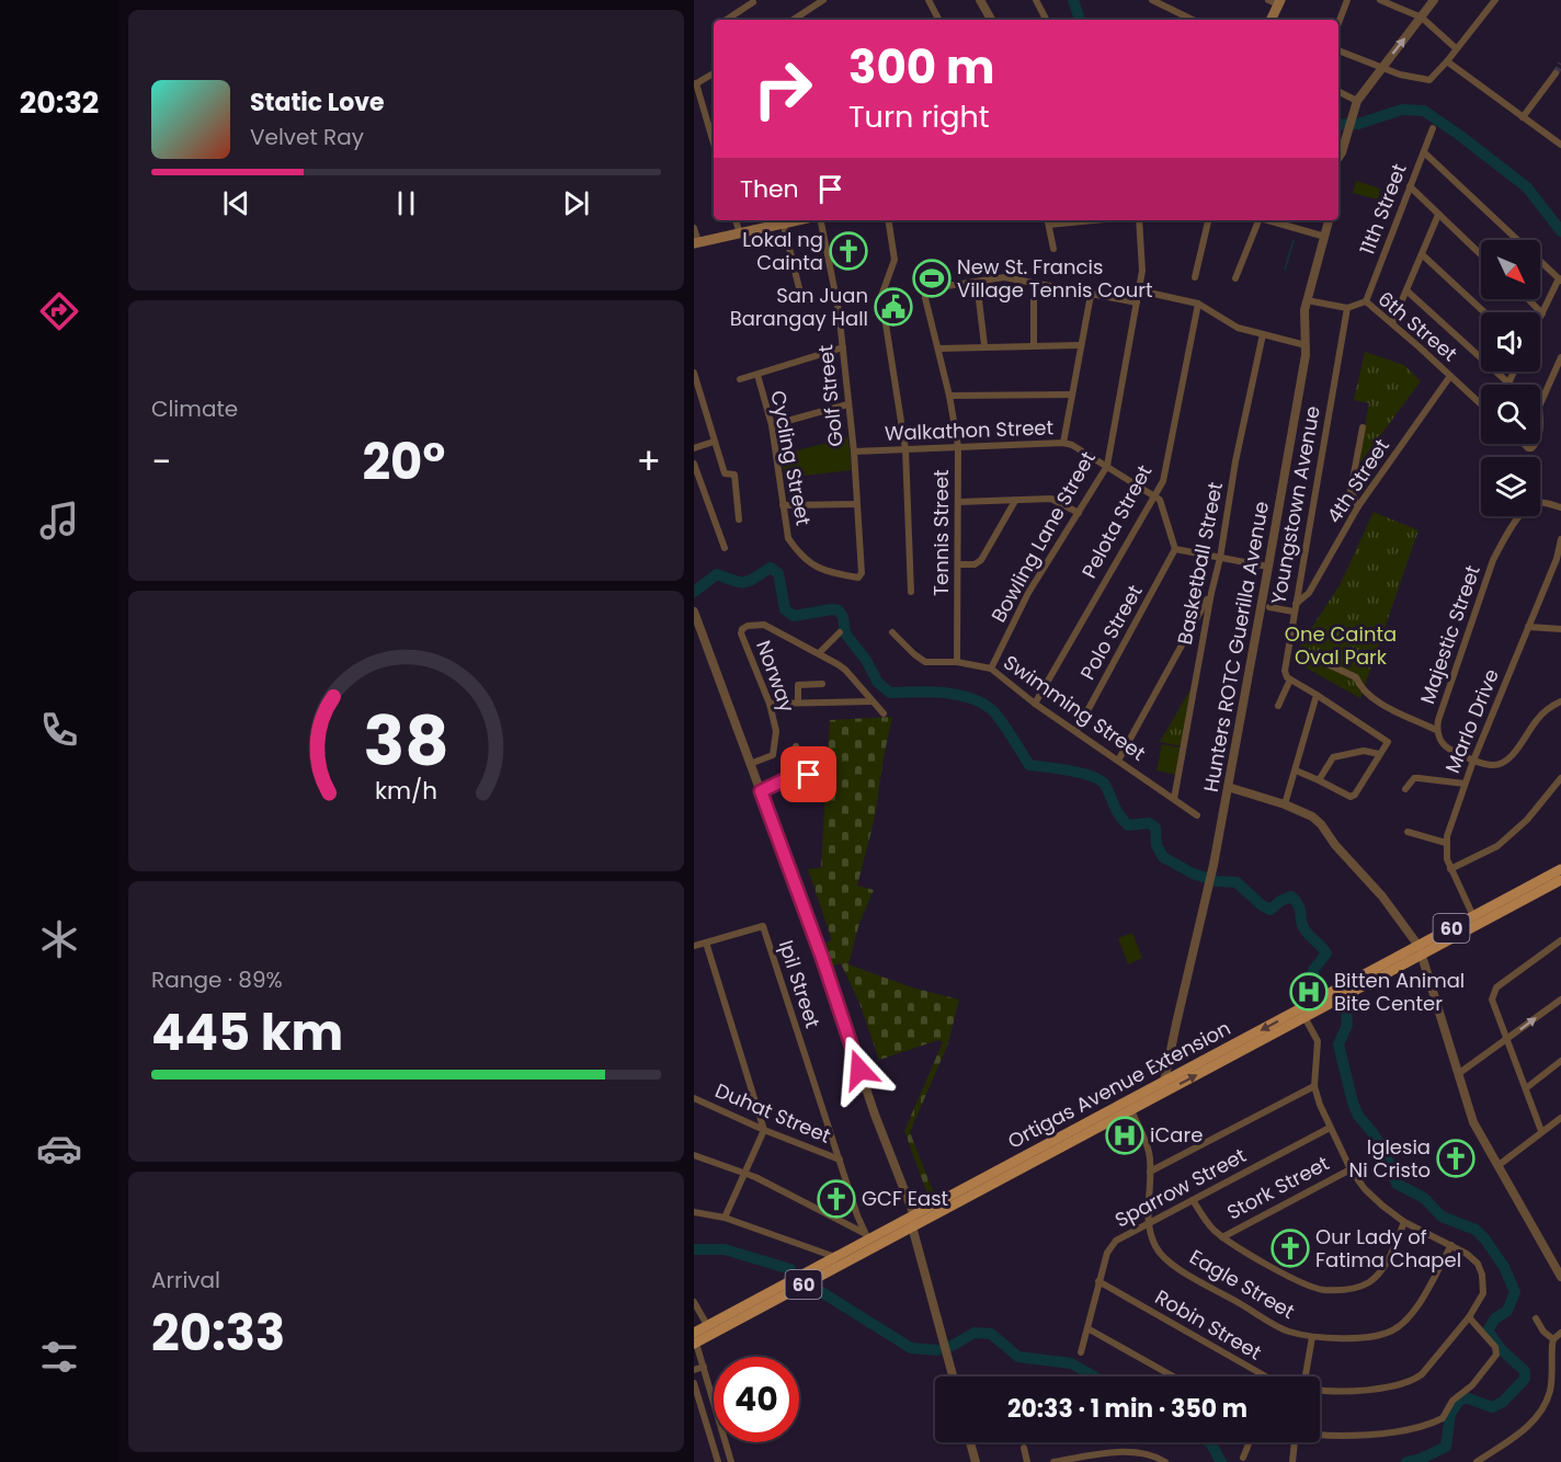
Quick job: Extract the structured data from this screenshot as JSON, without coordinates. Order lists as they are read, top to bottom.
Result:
{
  "streets": {
    "main road": ["60", "Ortigas Avenue Extension"],
    "street": [
      "11th Street",
      "6th Street",
      "Golf Street",
      "Walkathon Street",
      "Cycling Street",
      "4th Street",
      "Youngstown Avenue",
      "Pelota Street",
      "Tennis Street",
      "Bowling Lane Street",
      "Basketball Street",
      "Polo Street",
      "Majestic Street",
      "Hunters ROTC Guerilla Avenue",
      "Norway",
      "Swimming Street",
      "Marlo Drive",
      "Ipil Street",
      "Duhat Street",
      "Sparrow Street",
      "Stork Street",
      "Eagle Street",
      "Robin Street"
    ]
  },
  "crossings": [
    ["11th Street", "6th Street"],
    ["6th Street", "4th Street"],
    ["6th Street", "Youngstown Avenue"],
    ["6th Street", "Hunters ROTC Guerilla Avenue"],
    ["Golf Street", "Walkathon Street"],
    ["Golf Street", "Cycling Street"],
    ["Walkathon Street", "Pelota Street"],
    ["Walkathon Street", "Tennis Street"],
    ["Walkathon Street", "Bowling Lane Street"],
    ["4th Street", "Youngstown Avenue"],
    ["Pelota Street", "Swimming Street"],
    ["Tennis Street", "Swimming Street"],
    ["Bowling Lane Street", "Swimming Street"],
    ["Basketball Street", "Swimming Street"],
    ["Polo Street", "Swimming Street"],
    ["Majestic Street", "Marlo Drive"],
    ["Hunters ROTC Guerilla Avenue", "Ortigas Avenue Extension"],
    ["Marlo Drive", "Ortigas Avenue Extension"],
    ["Ipil Street", "Ortigas Avenue Extension"],
    ["Ipil Street", "Duhat Street"],
    ["Ortigas Avenue Extension", "Eagle Street"],
    ["Ortigas Avenue Extension", "Robin Street"],
    ["Sparrow Street", "Eagle Street"],
    ["Sparrow Street", "Robin Street"],
    ["Stork Street", "Robin Street"],
    ["Eagle Street", "Robin Street"]
  ],
  "parks": ["One Cainta Oval Park"],
  "places": {
    "church": [
      "Lokal ng Cainta",
      "Iglesia Ni Cristo",
      "GCF East",
      "Our Lady of Fatima Chapel"
    ],
    "sports": ["New St. Francis Village Tennis Court"],
    "public building": ["San Juan Barangay Hall"],
    "hospital": ["Bitten Animal Bite Center", "iCare"]
  },
  "north": "bottom right",
  "page": {
    "tabs": "20:32",
    "turn": ["300 m", "Turn right"],
    "song": ["Static Love", "Velvet Ray"],
    "then": "Then",
    "tile": [
      "Climate",
      ["Range · 89%", "445 km"],
      ["Arrival", "20:33"]
    ],
    "heat": ["−", "20°", "+"],
    "limit": "40",
    "trip": "20:33 · 1 min · 350 m",
    "gauge": ["38", "km/h"]
  }
}
